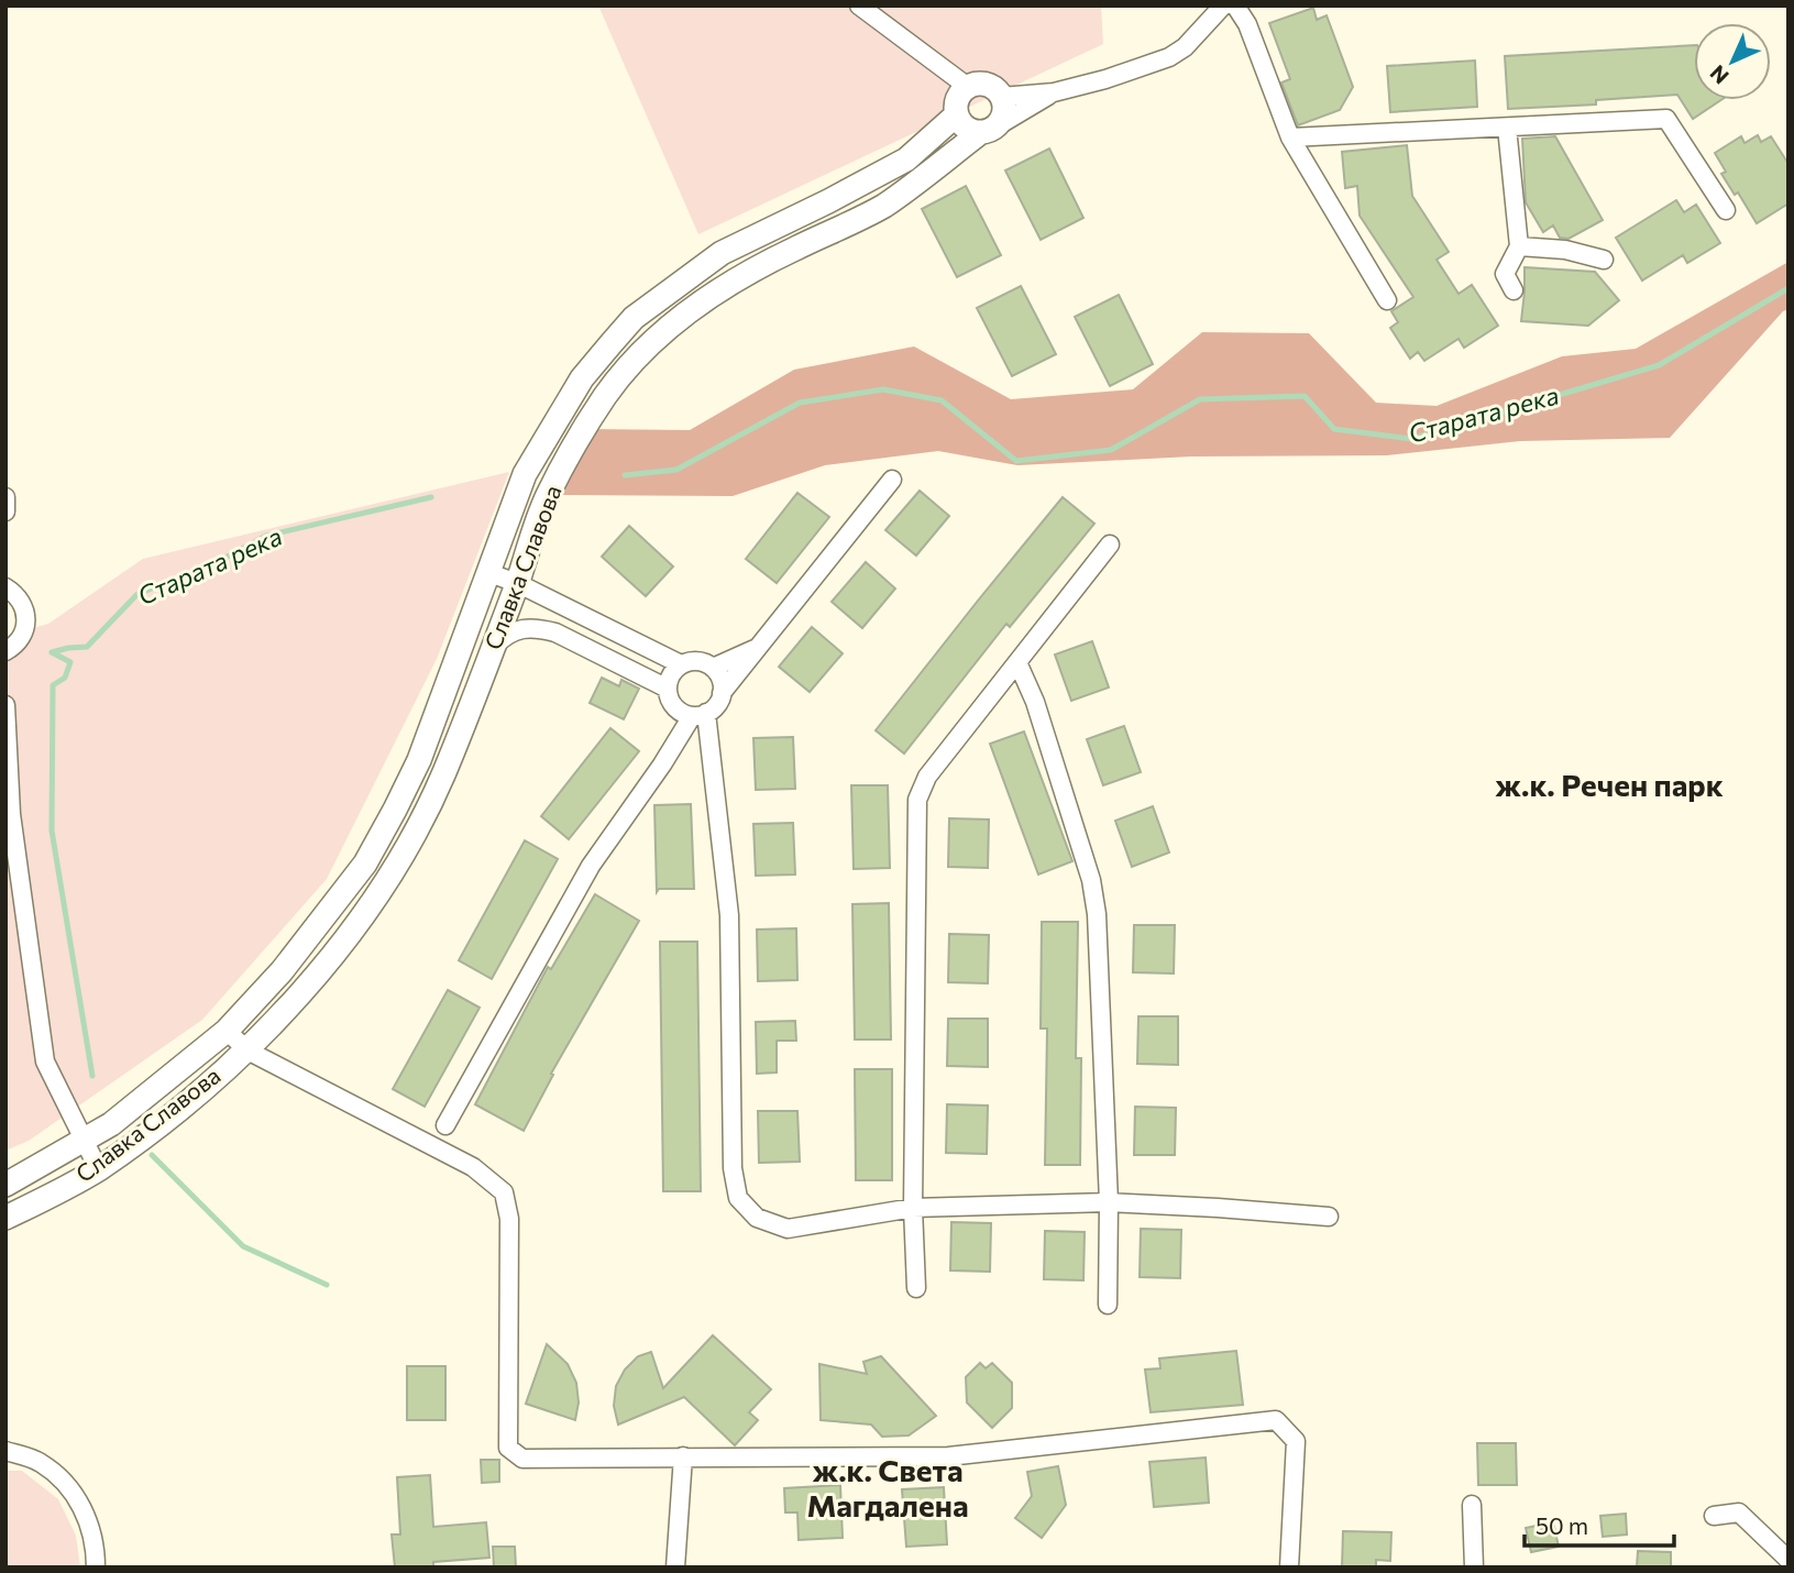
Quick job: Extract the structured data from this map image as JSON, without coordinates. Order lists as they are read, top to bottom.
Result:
{
  "streets": {
    "street": ["Славка Славова"]
  },
  "districts": ["ж.к. Речен парк", "ж.к. Света Магдалена"],
  "water": ["Старата река"],
  "scale_bar": "50 m",
  "north": "bottom left"
}
